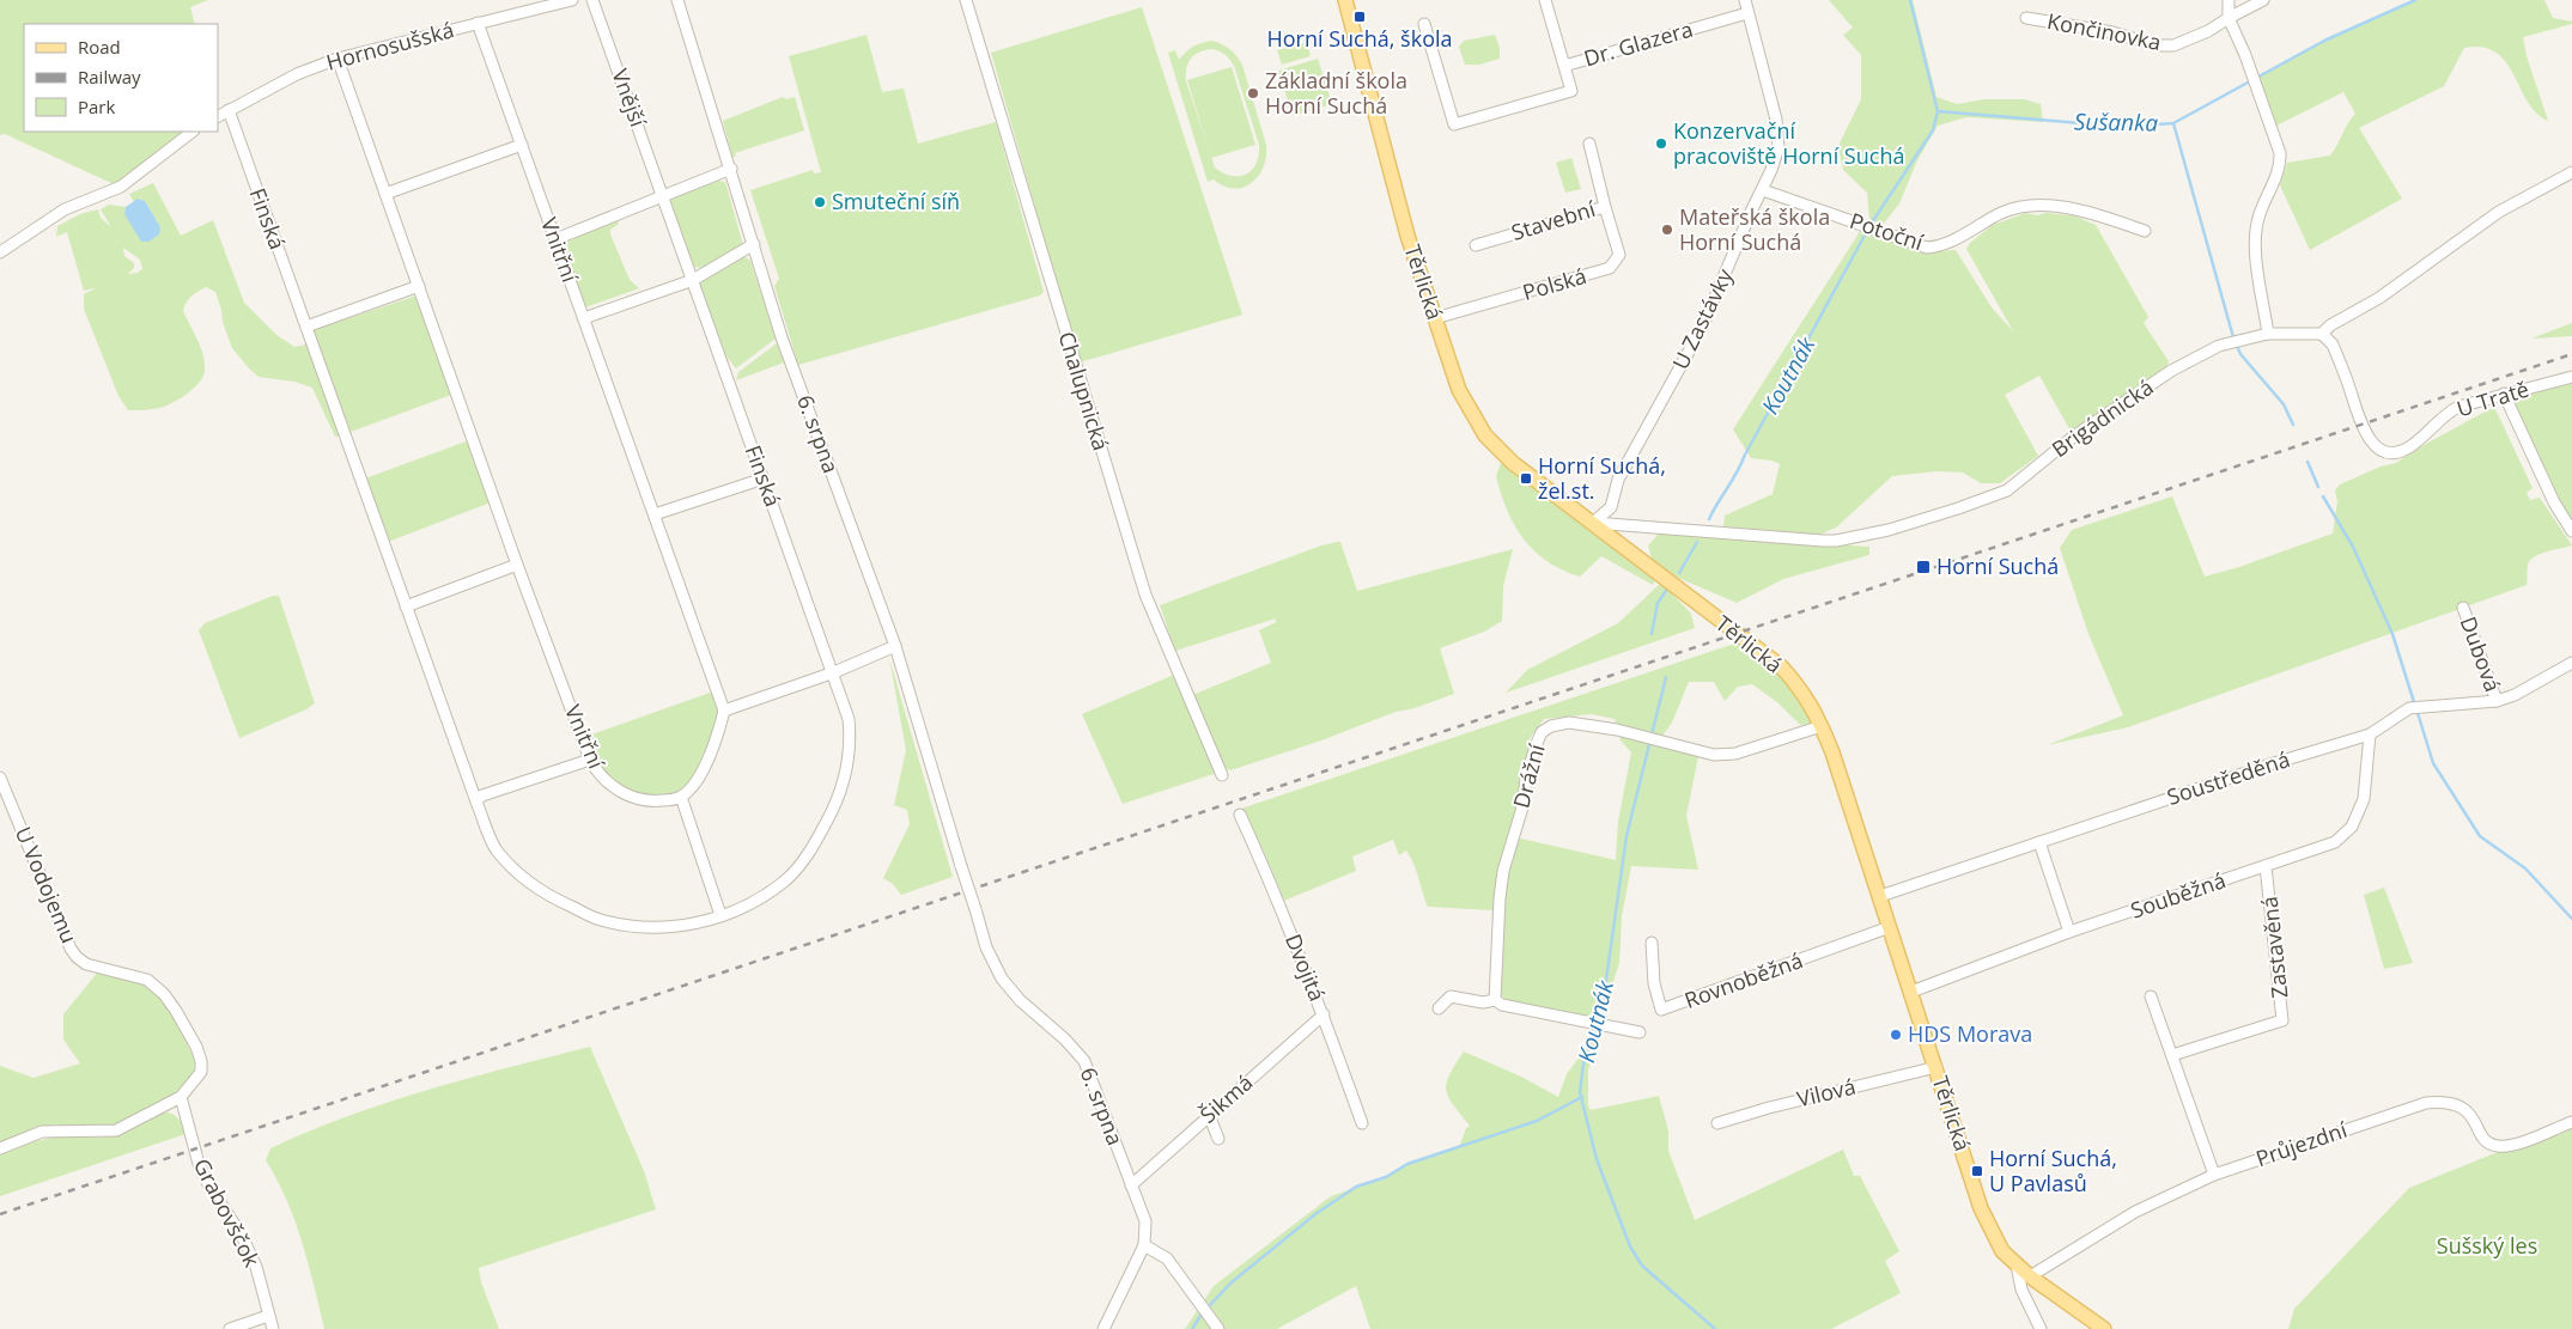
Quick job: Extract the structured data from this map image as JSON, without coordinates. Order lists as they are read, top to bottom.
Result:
{
  "streets": {
    "main road": ["Těrlická"],
    "street": [
      "Končinovka",
      "Dr. Glazera",
      "Hornosušská",
      "Vnější",
      "Finská",
      "Stavební",
      "Potoční",
      "Vnitřní",
      "Polská",
      "U Zastávky",
      "Chalupnická",
      "U Tratě",
      "Brigádnická",
      "6. srpna",
      "Dubová",
      "Drážní",
      "Soustředěná",
      "U Vodojemu",
      "Souběžná",
      "Zastavěná",
      "Dvojitá",
      "Rovnoběžná",
      "Vilová",
      "Šikmá",
      "Průjezdní",
      "Grabovščok"
    ]
  },
  "crossings": [
    ["Dr. Glazera", "U Zastávky"],
    ["Hornosušská", "Finská"],
    ["Hornosušská", "Vnitřní"],
    ["Vnější", "Finská"],
    ["Stavební", "Polská"],
    ["Potoční", "U Zastávky"],
    ["Těrlická", "Polská"],
    ["Těrlická", "U Zastávky"],
    ["Těrlická", "Brigádnická"],
    ["Těrlická", "Drážní"],
    ["Těrlická", "Soustředěná"],
    ["Těrlická", "Souběžná"],
    ["Těrlická", "Rovnoběžná"],
    ["Těrlická", "Vilová"],
    ["Těrlická", "Průjezdní"],
    ["U Zastávky", "Brigádnická"],
    ["U Tratě", "Brigádnická"],
    ["6. srpna", "Šikmá"],
    ["Dubová", "Soustředěná"],
    ["Soustředěná", "Souběžná"],
    ["U Vodojemu", "Grabovščok"],
    ["Souběžná", "Zastavěná"],
    ["Dvojitá", "Šikmá"]
  ],
  "water": ["Sušanka", "Koutnák"],
  "parks": ["Sušský les"],
  "places": {
    "transit": [
      "Horní Suchá, škola",
      "Horní Suchá, žel.st.",
      "Horní Suchá",
      "Horní Suchá, U Pavlasů"
    ],
    "other": [
      "Základní škola Horní Suchá",
      "Konzervační pracoviště Horní Suchá",
      "Smuteční síň",
      "Mateřská škola Horní Suchá",
      "HDS Morava"
    ]
  },
  "legend": ["Road", "Railway", "Park"]
}
